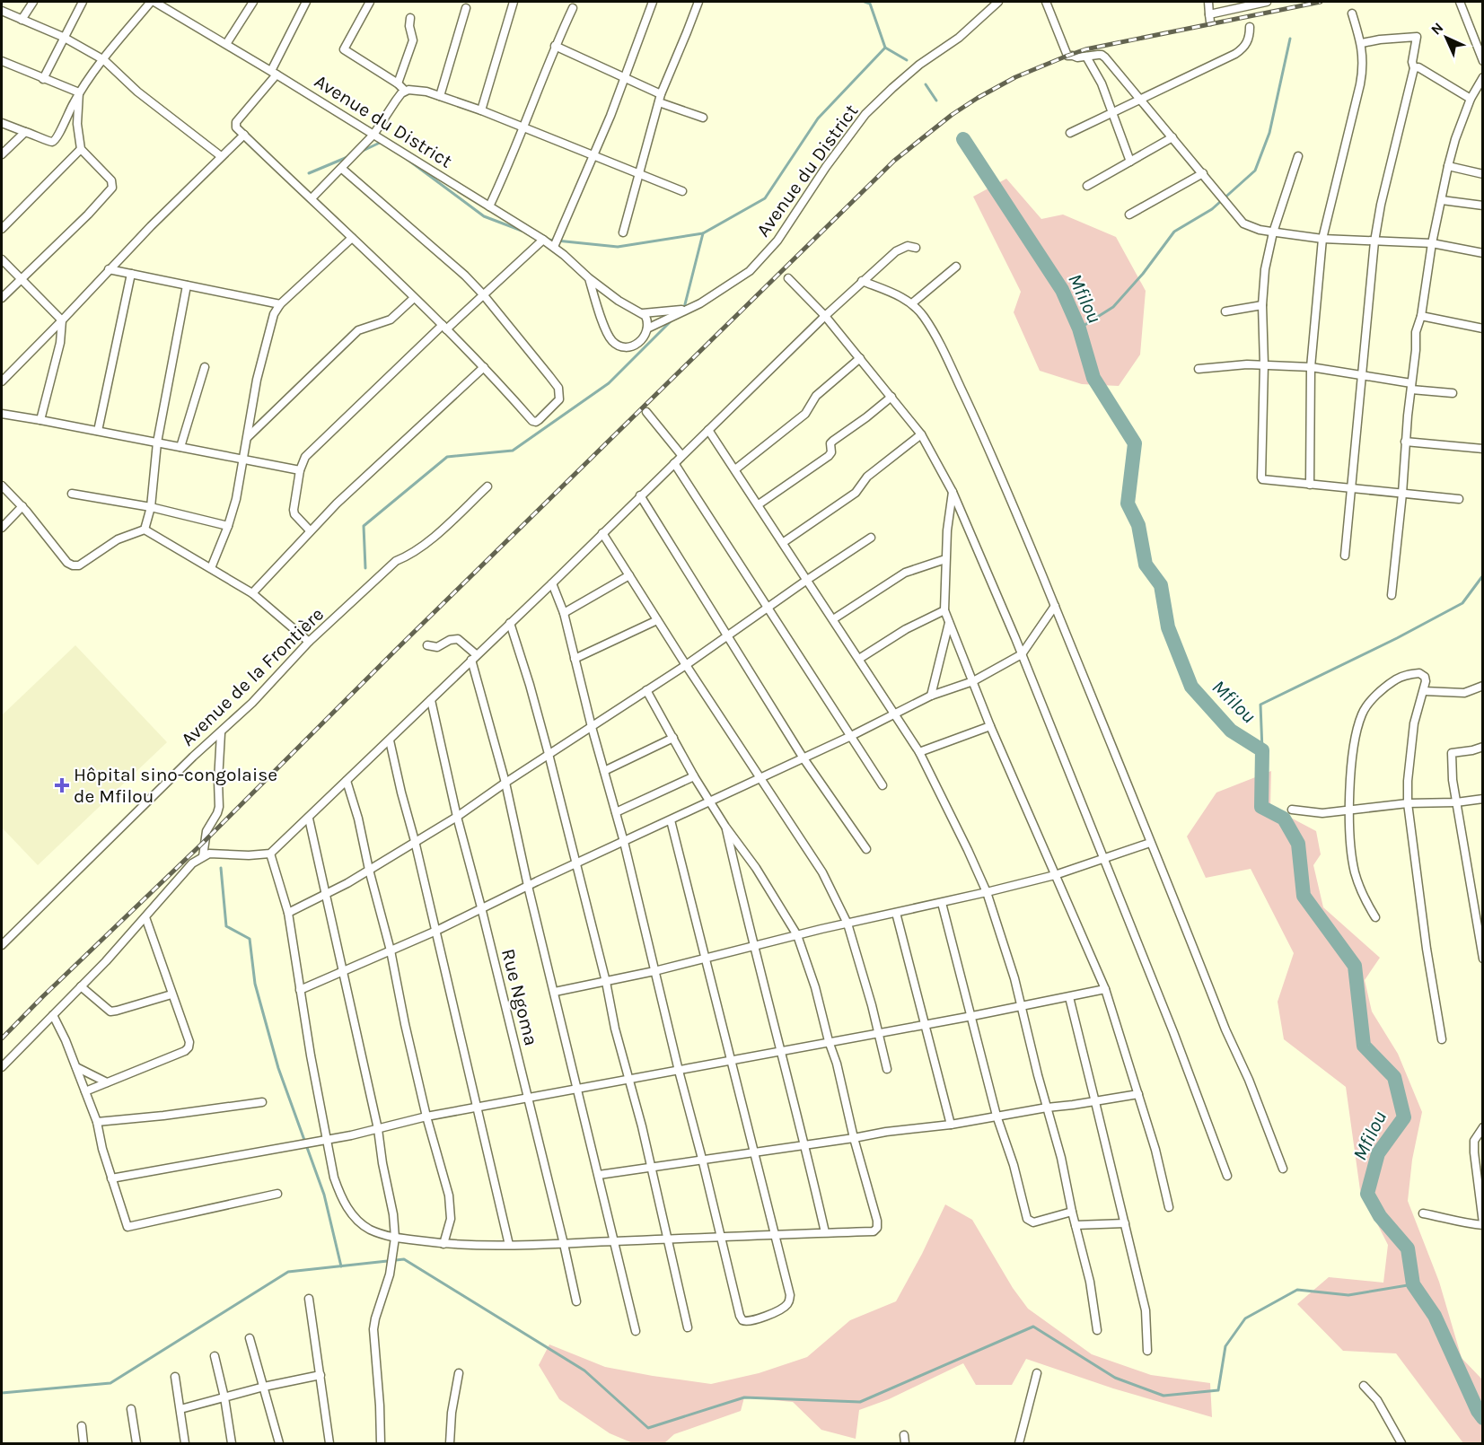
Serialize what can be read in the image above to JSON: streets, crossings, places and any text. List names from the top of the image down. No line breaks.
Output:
{"streets":{"street":["Avenue du District","Avenue de la Frontière","Rue Ngoma"]},"water":["Mfilou"],"places":{"health":["Hôpital sino-congolaise de Mfilou"]},"north":"top left"}
